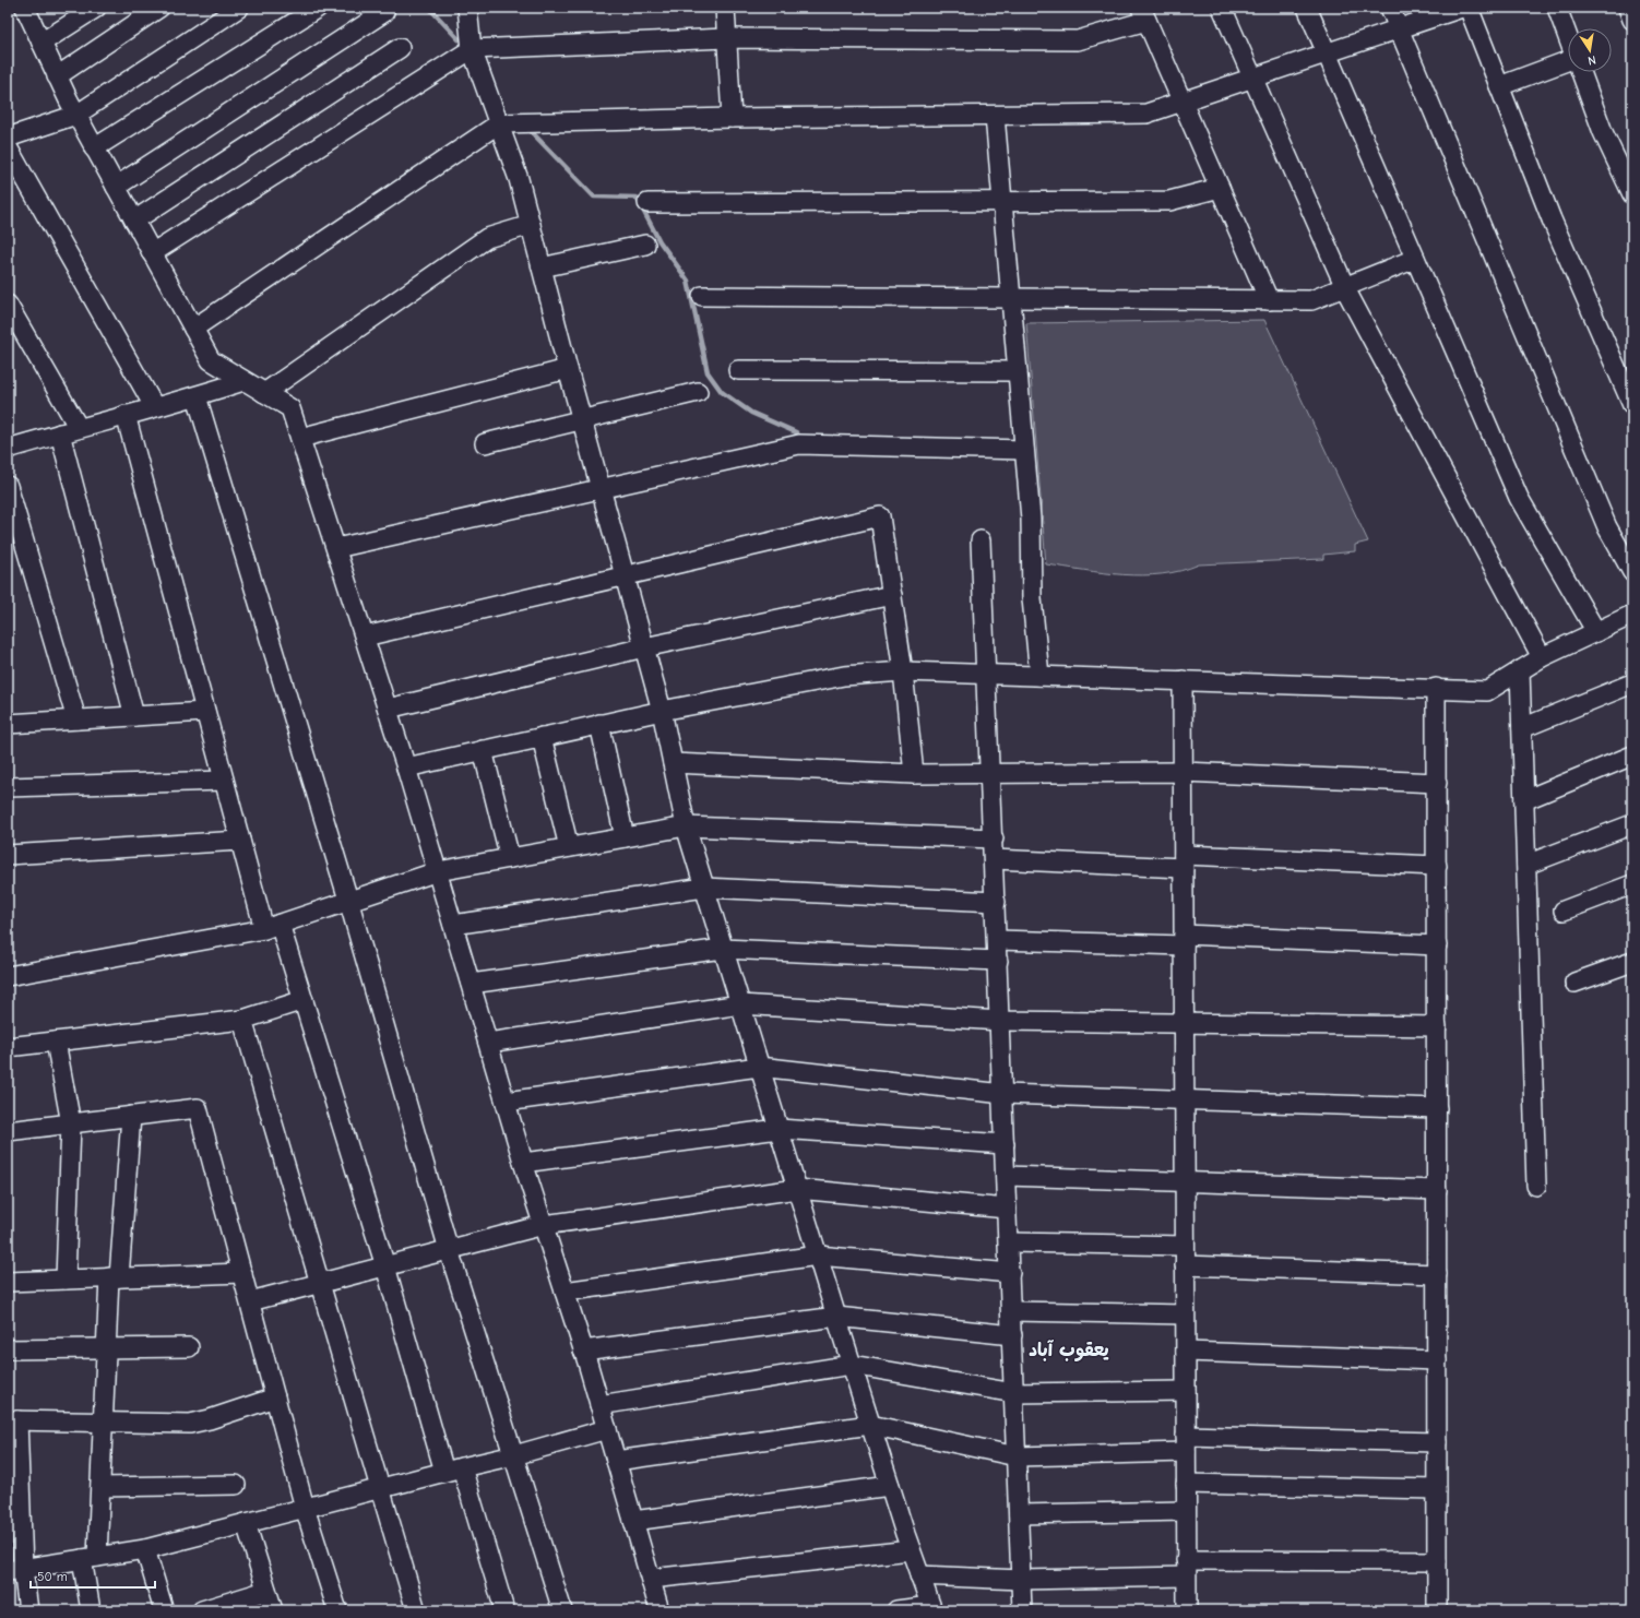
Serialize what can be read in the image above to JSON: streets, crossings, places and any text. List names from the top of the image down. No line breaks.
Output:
{"districts":["یعقوب آباد"],"scale_bar":"50 m","north":"bottom"}
